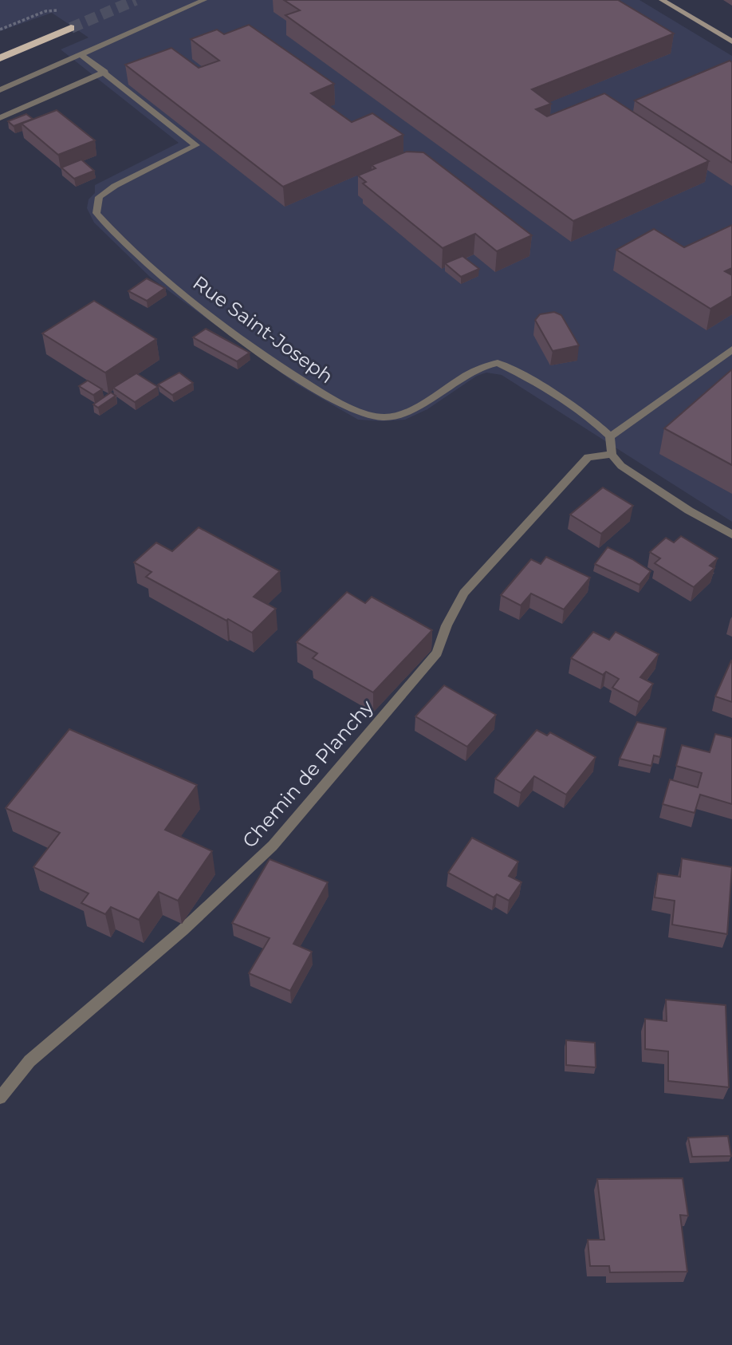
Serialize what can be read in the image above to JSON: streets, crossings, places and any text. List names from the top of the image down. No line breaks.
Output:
{"streets":{"street":["Rue Saint-Joseph","Chemin de Planchy"]}}
